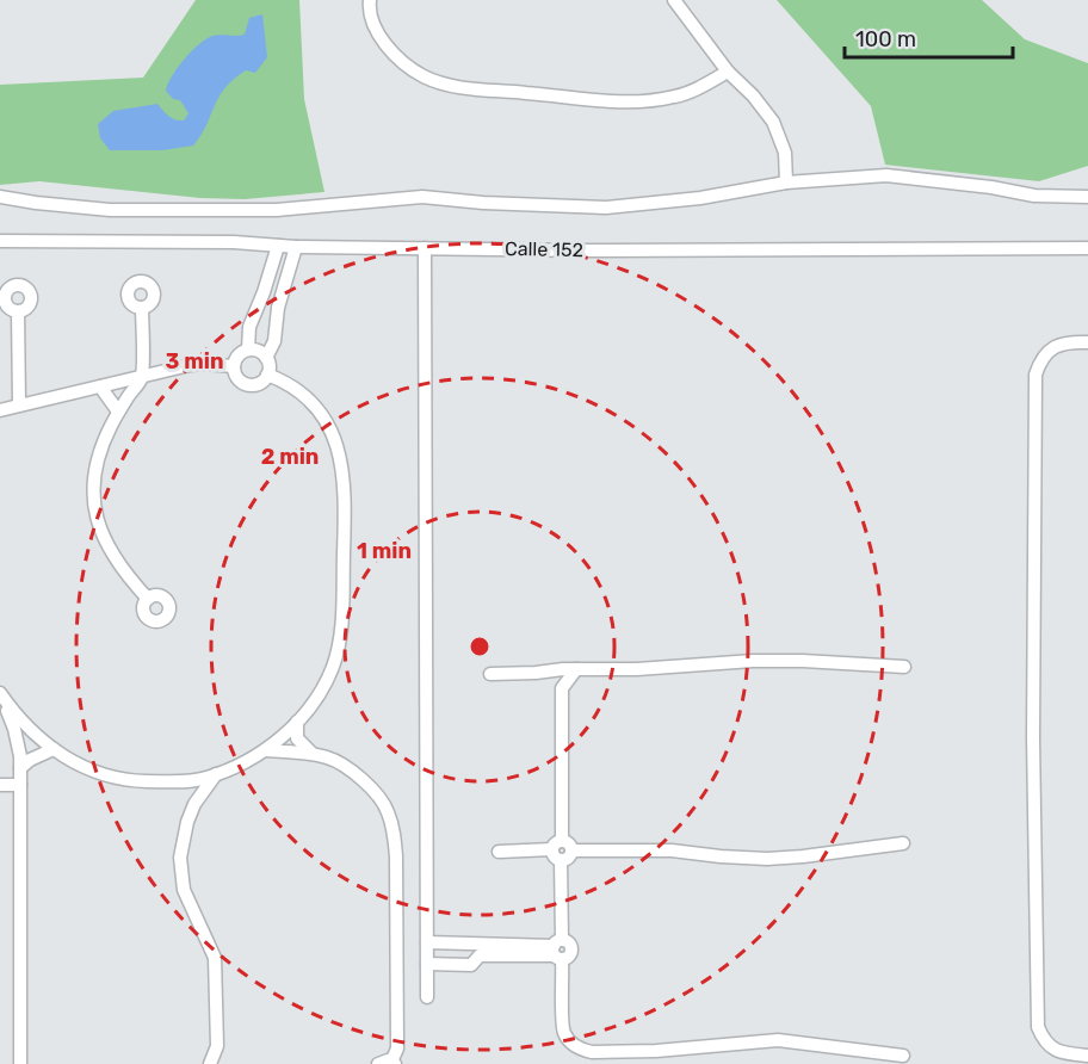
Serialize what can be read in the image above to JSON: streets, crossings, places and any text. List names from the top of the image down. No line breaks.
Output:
{"streets":{"street":["Calle 152"]},"scale_bar":"100 m","rings":["3 min","2 min","1 min"]}
